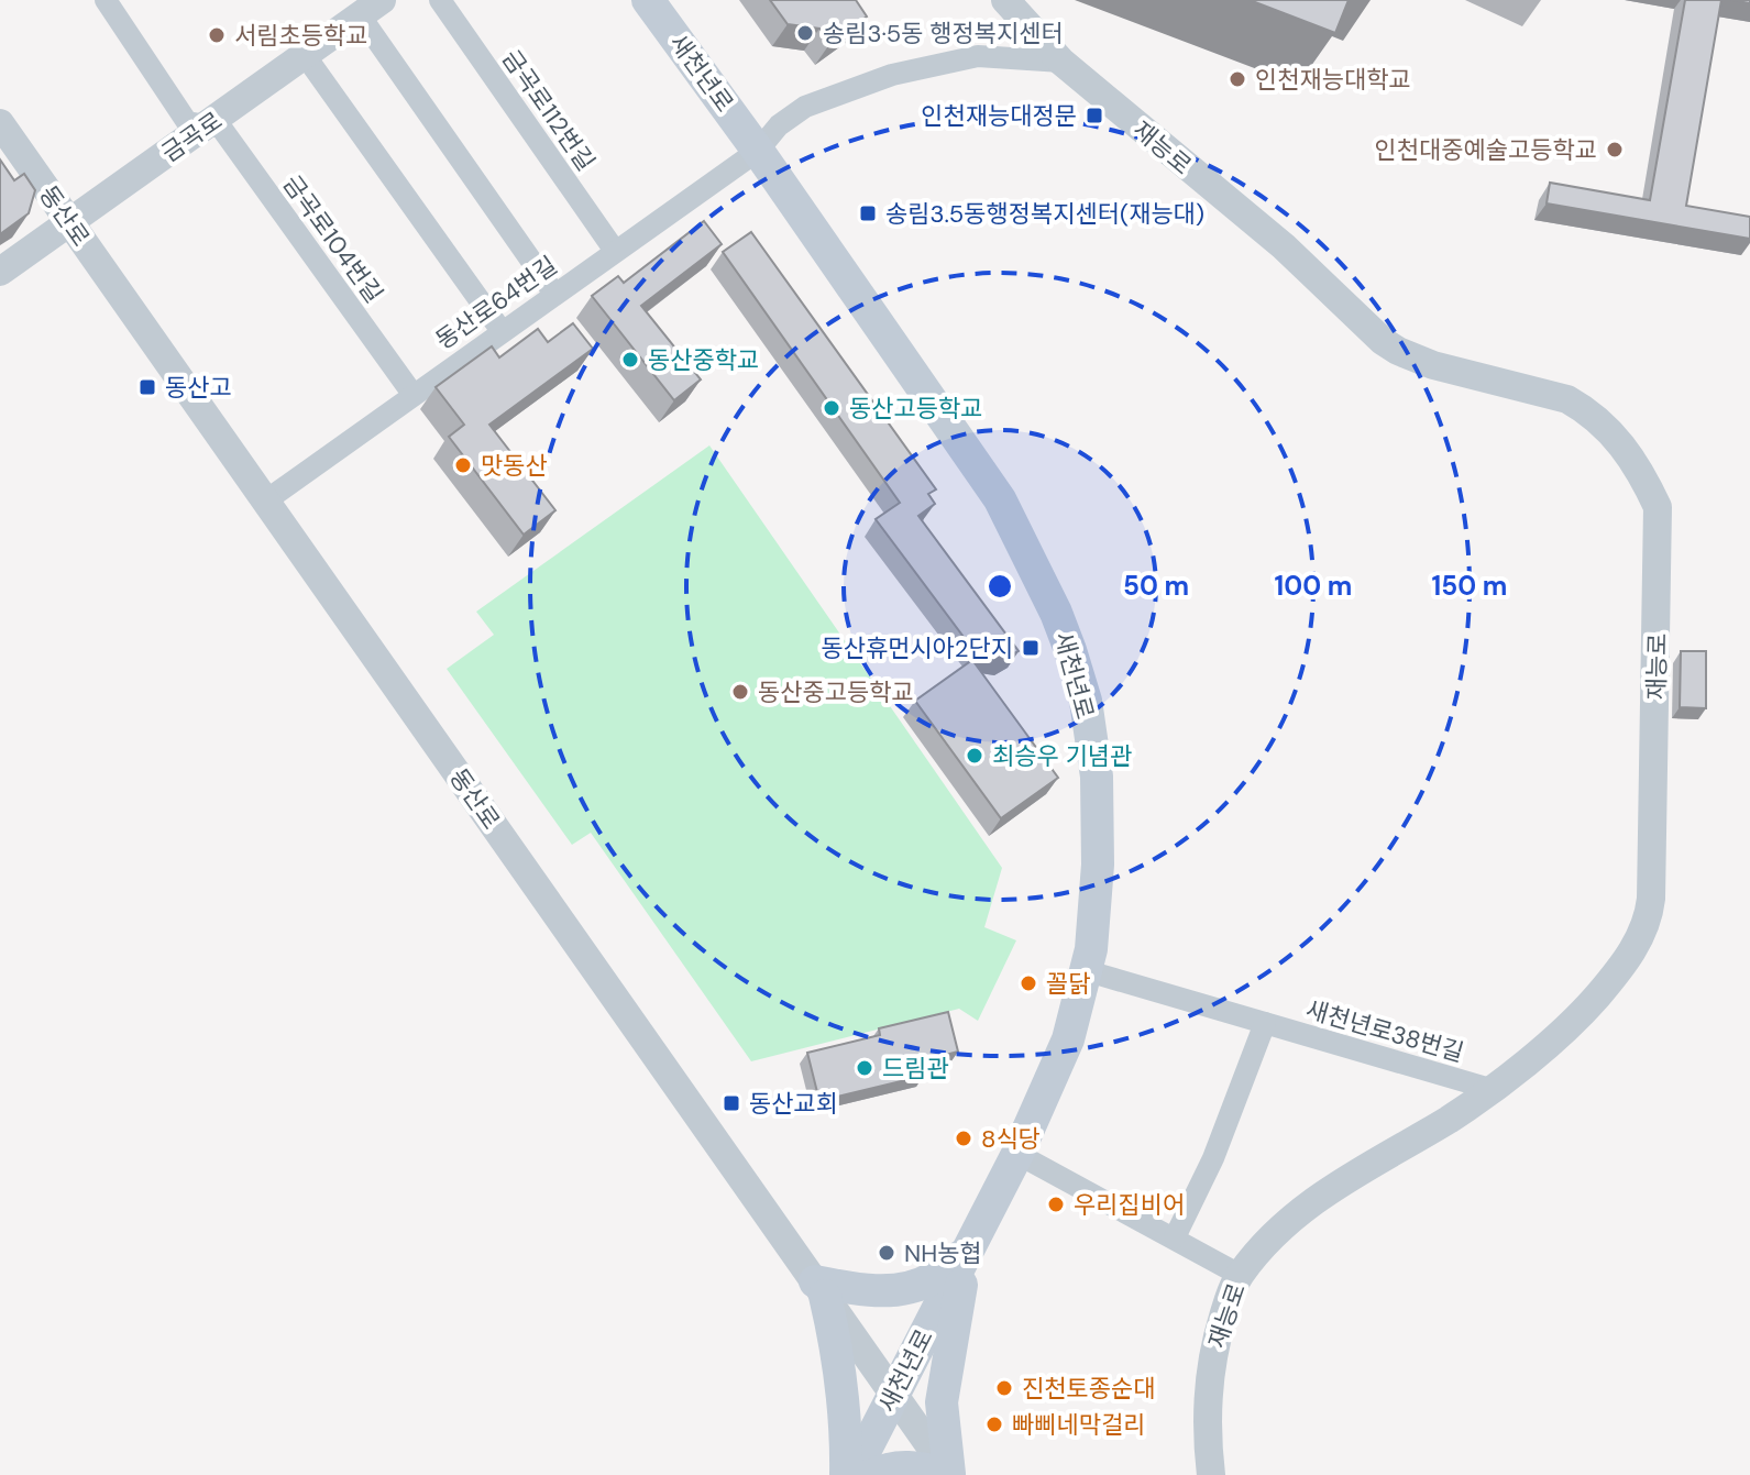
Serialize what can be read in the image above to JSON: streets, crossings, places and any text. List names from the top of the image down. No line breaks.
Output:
{"streets":{"main road":["새천년로"],"street":["금곡로112번길","금곡로","재능로","동산로","금곡로104번길","동산로64번길","새천년로38번길"]},"crossings":[["새천년로","동산로"],["새천년로","동산로64번길"],["새천년로","새천년로38번길"],["금곡로112번길","동산로64번길"],["금곡로","동산로"],["금곡로","금곡로104번길"],["재능로","동산로64번길"],["재능로","새천년로38번길"],["동산로","동산로64번길"],["금곡로104번길","동산로64번길"]],"places":{"other":["송림3·5동 행정복지센터","서림초등학교","인천재능대학교","인천대중예술고등학교","동산중학교","동산고등학교","맛동산","동산중고등학교","최승우 기념관","꼴닭","드림관","8식당","우리집비어","NH농협","진천토종순대","빠삐네막걸리"],"transit":["인천재능대정문","송림3.5동행정복지센터(재능대)","동산고","동산휴먼시아2단지","동산교회"]},"rings":["50 m","100 m","150 m"]}
